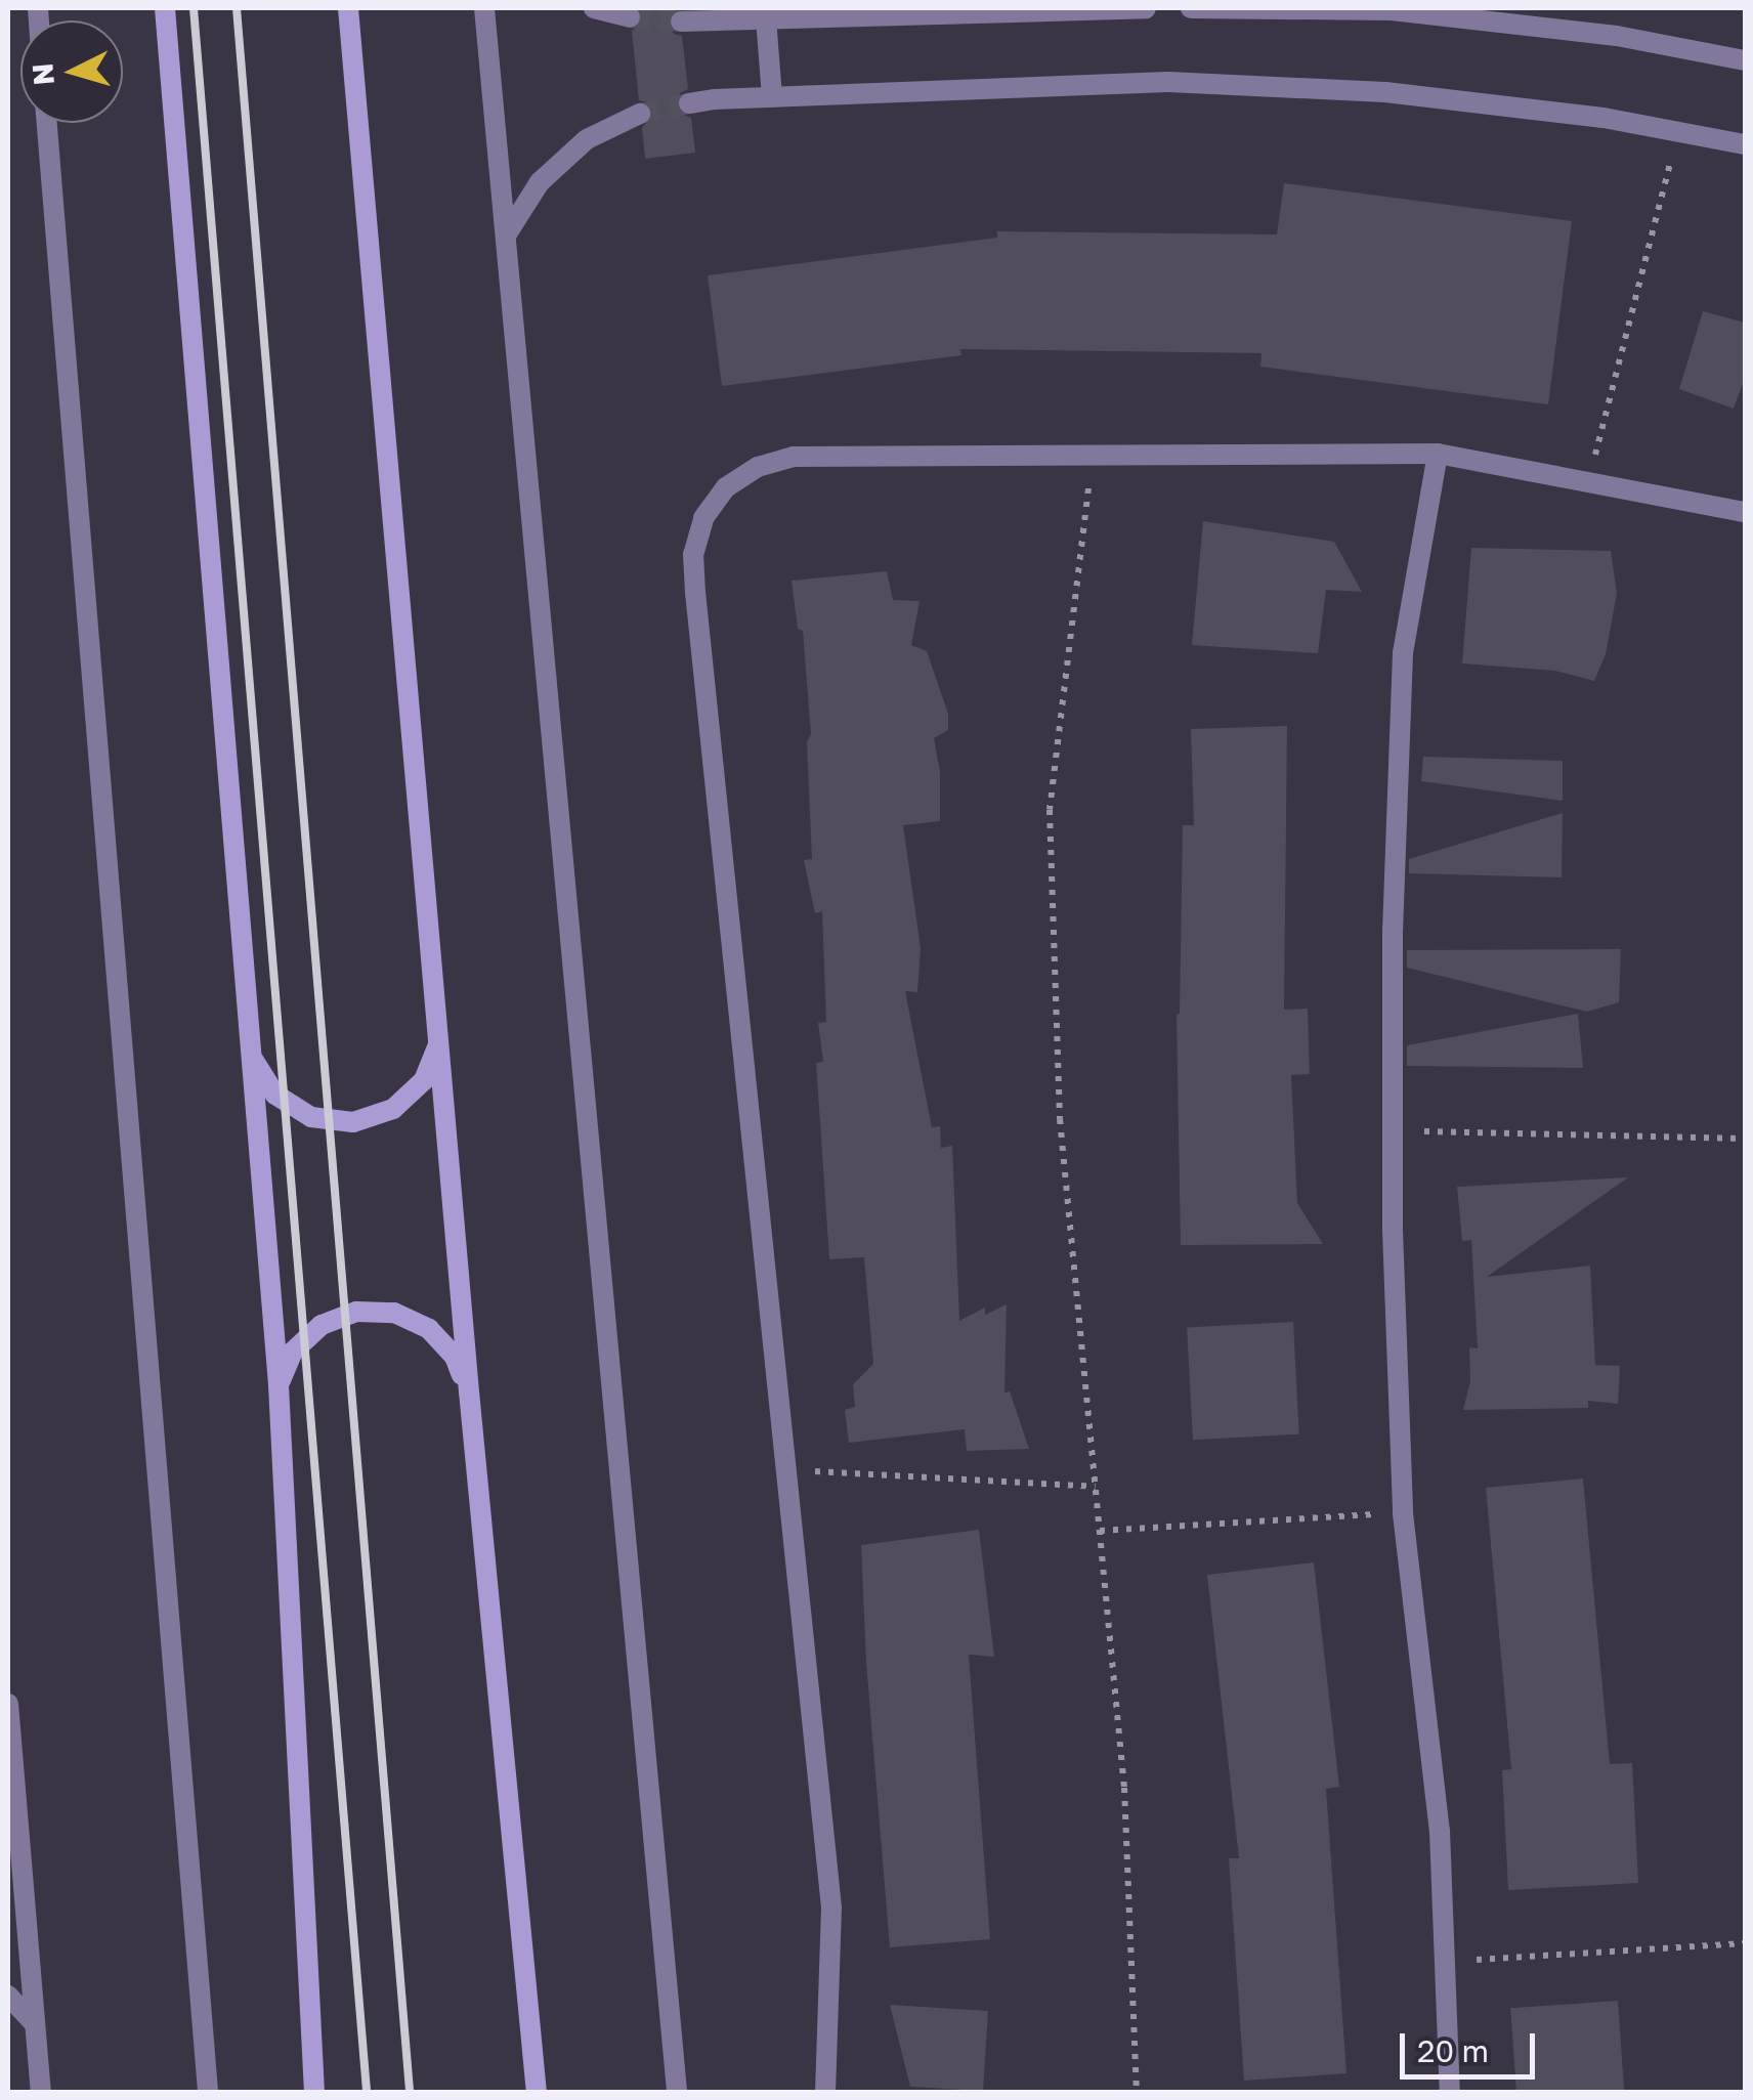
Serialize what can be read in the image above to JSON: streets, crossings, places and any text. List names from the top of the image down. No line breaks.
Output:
{"scale_bar":"20 m","north":"left"}
